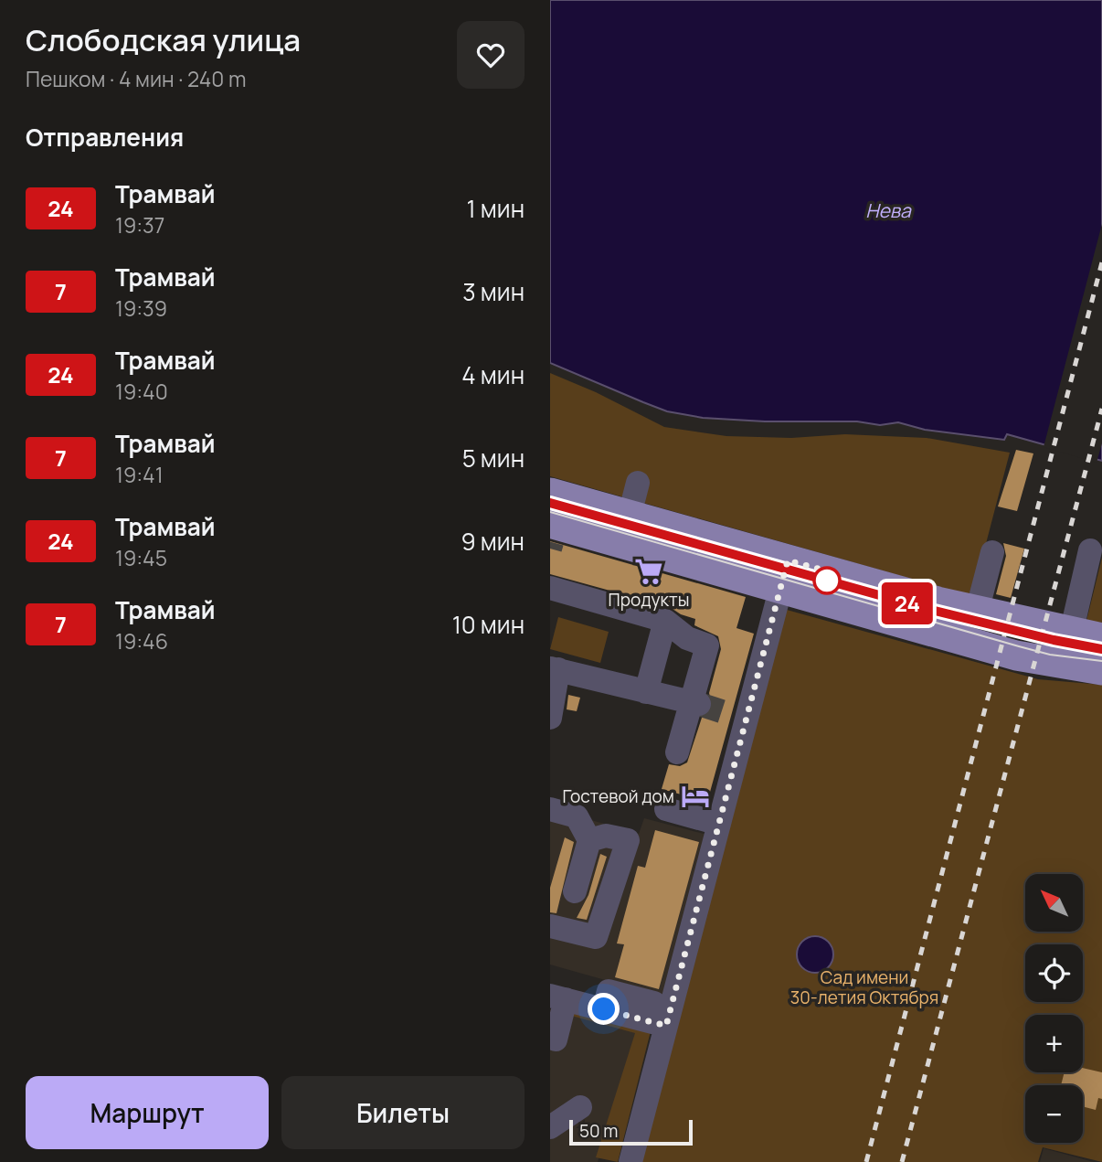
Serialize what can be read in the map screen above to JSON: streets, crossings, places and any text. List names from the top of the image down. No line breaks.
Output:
{"water":["Нева"],"parks":["Сад имени 30-летия Октября"],"places":{"supermarket":["Продукты"],"hotel":["Гостевой дом"]},"lines":["tram line 24"],"scale_bar":"50 m","north":"top left","page":{"heading":[["Слободская улица","Пешком · 4 мин · 240 m"],"Отправления"],"on_map":"24","list":[{"mark":"24","name":"Трамвай","note":"19:37","value":"1 мин"},{"mark":"7","name":"Трамвай","note":"19:39","value":"3 мин"},{"mark":"24","name":"Трамвай","note":"19:40","value":"4 мин"},{"mark":"7","name":"Трамвай","note":"19:41","value":"5 мин"},{"mark":"24","name":"Трамвай","note":"19:45","value":"9 мин"},{"mark":"7","name":"Трамвай","note":"19:46","value":"10 мин"}],"map_buttons":["+","−"],"buttons":["Маршрут","Билеты"],"scale":"50 m"}}
